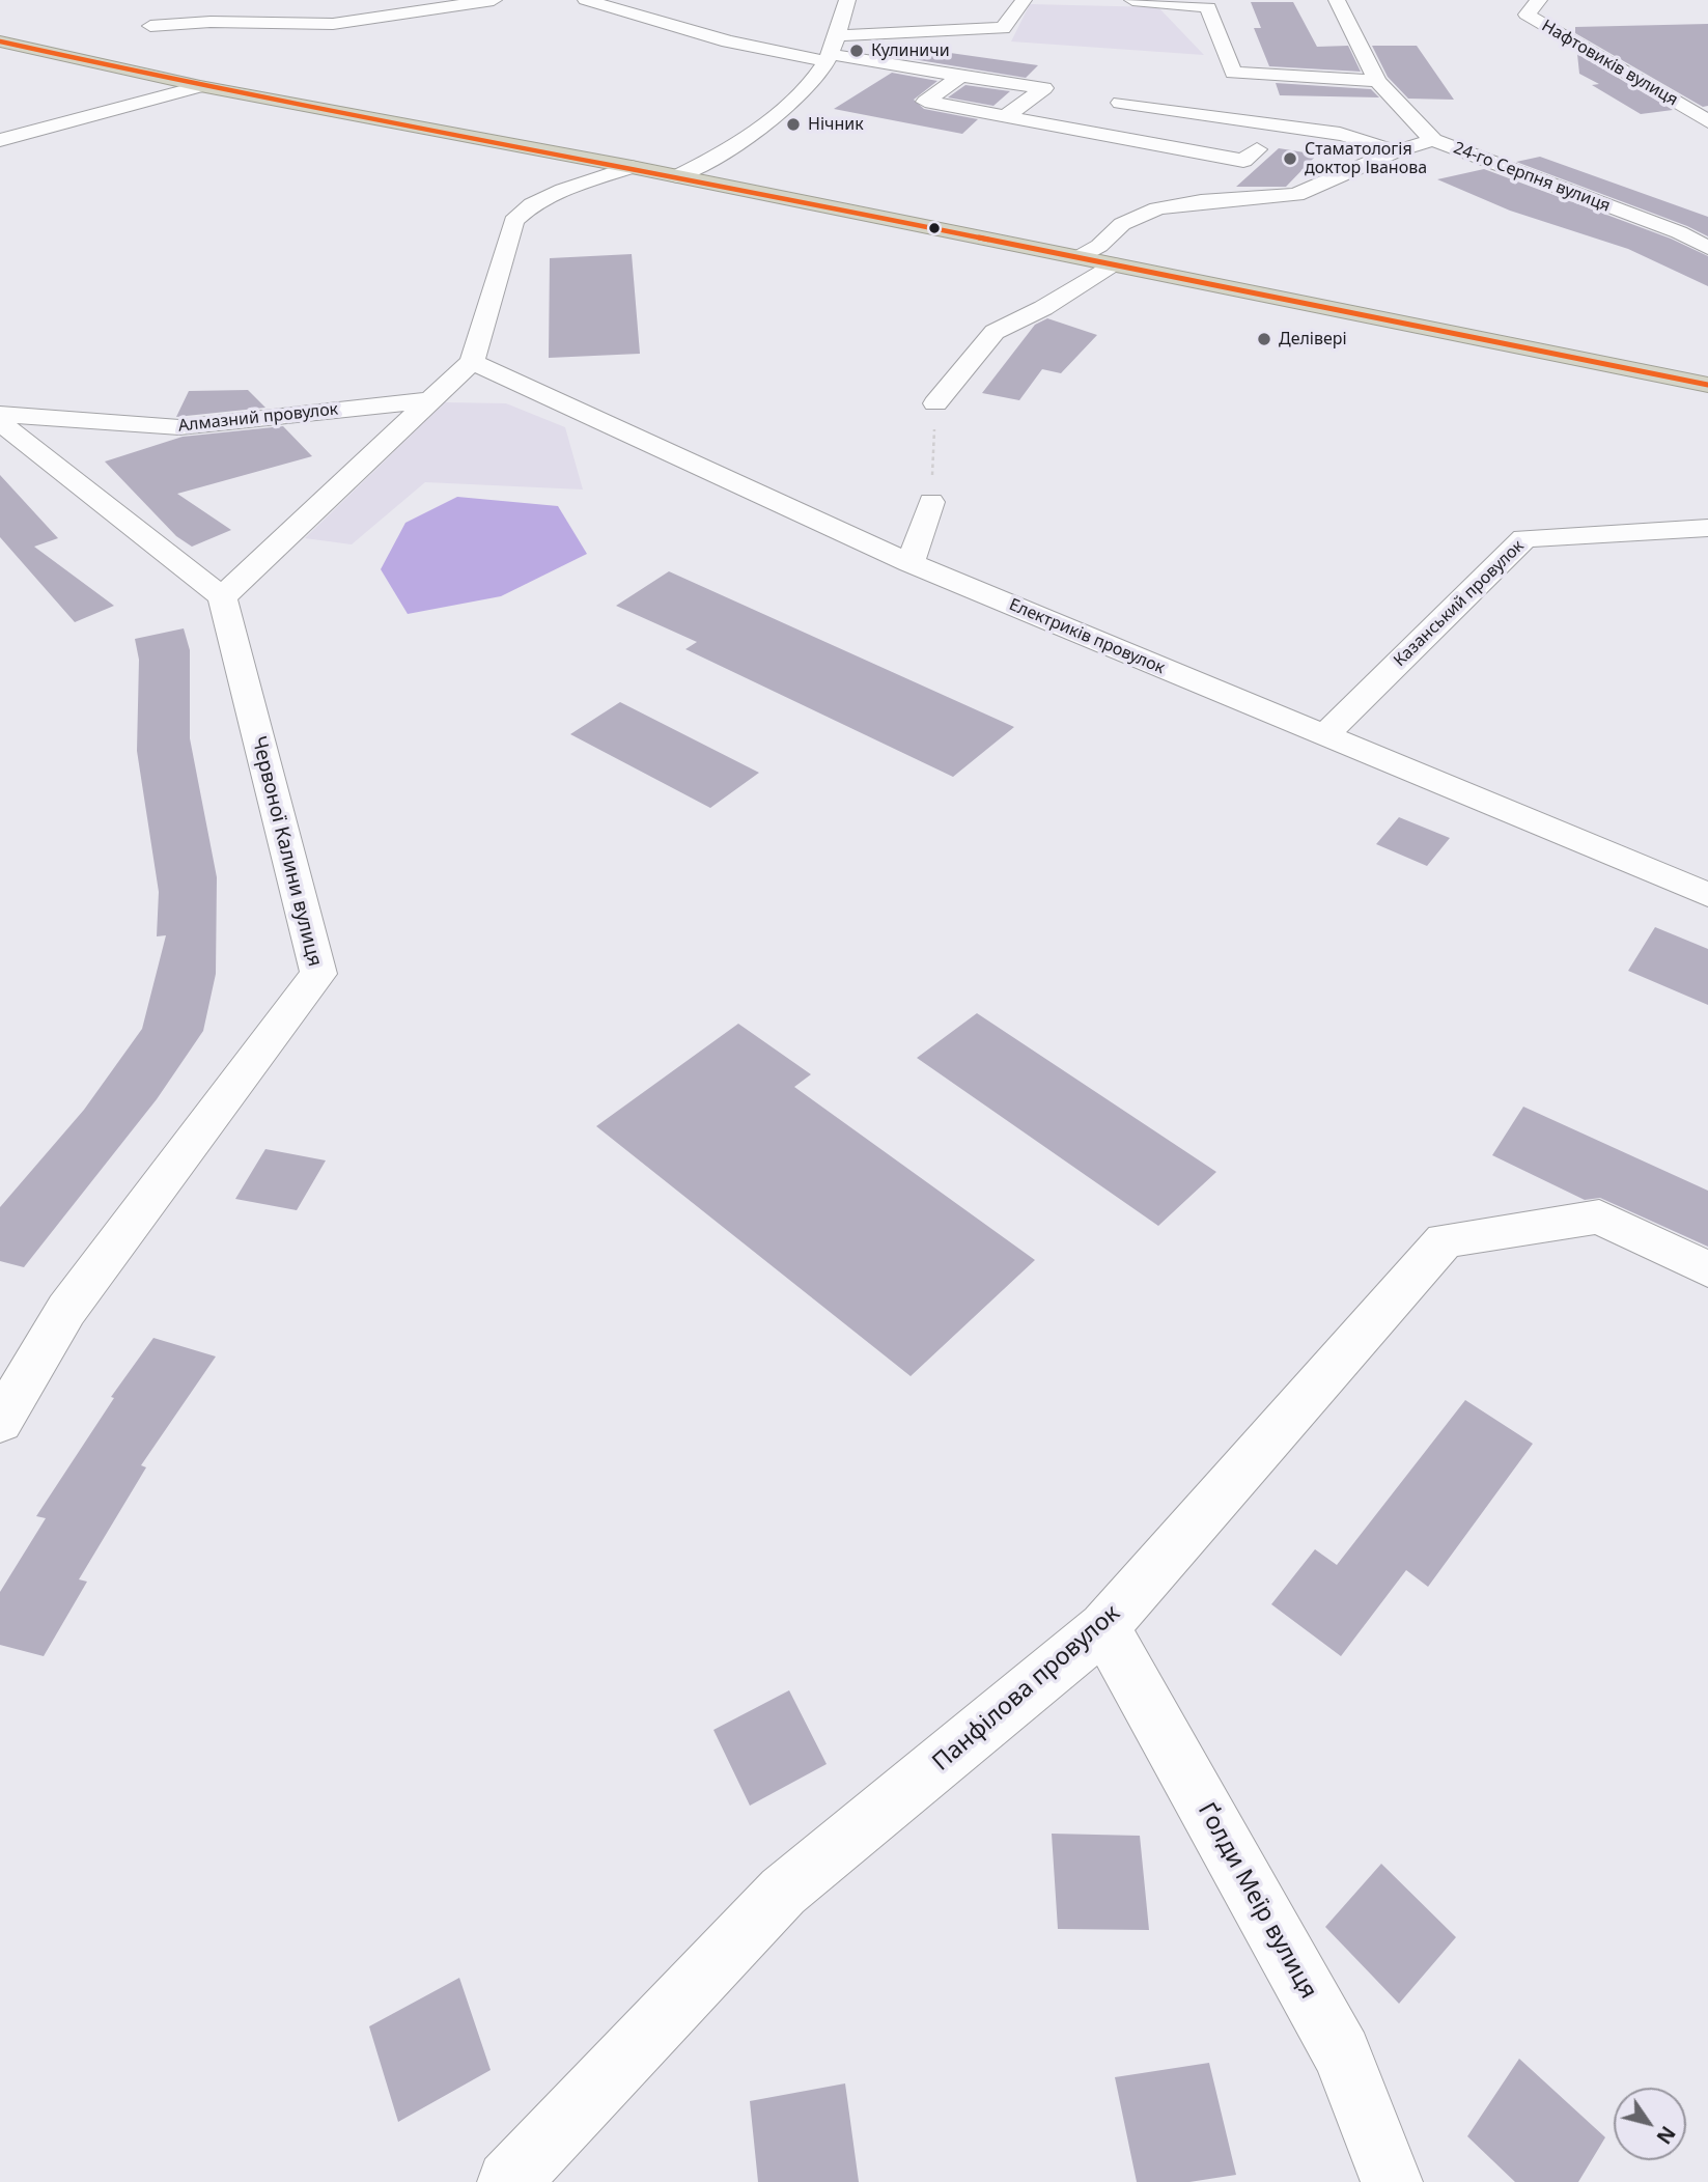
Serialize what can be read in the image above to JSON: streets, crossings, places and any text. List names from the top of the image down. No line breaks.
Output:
{"streets":{"street":["Нафтовиків вулиця","24-го Серпня вулиця","Алмазний провулок","Казанський провулок","Електриків провулок","Червоної Калини вулиця","Панфілова провулок","Ґолди Меїр вулиця"]},"crossings":[["Казанський провулок","Електриків провулок"],["Панфілова провулок","Ґолди Меїр вулиця"]],"places":["Кулиничи","Нічник","Стаматологія доктор Іванова","Делівері"],"north":"bottom right"}
